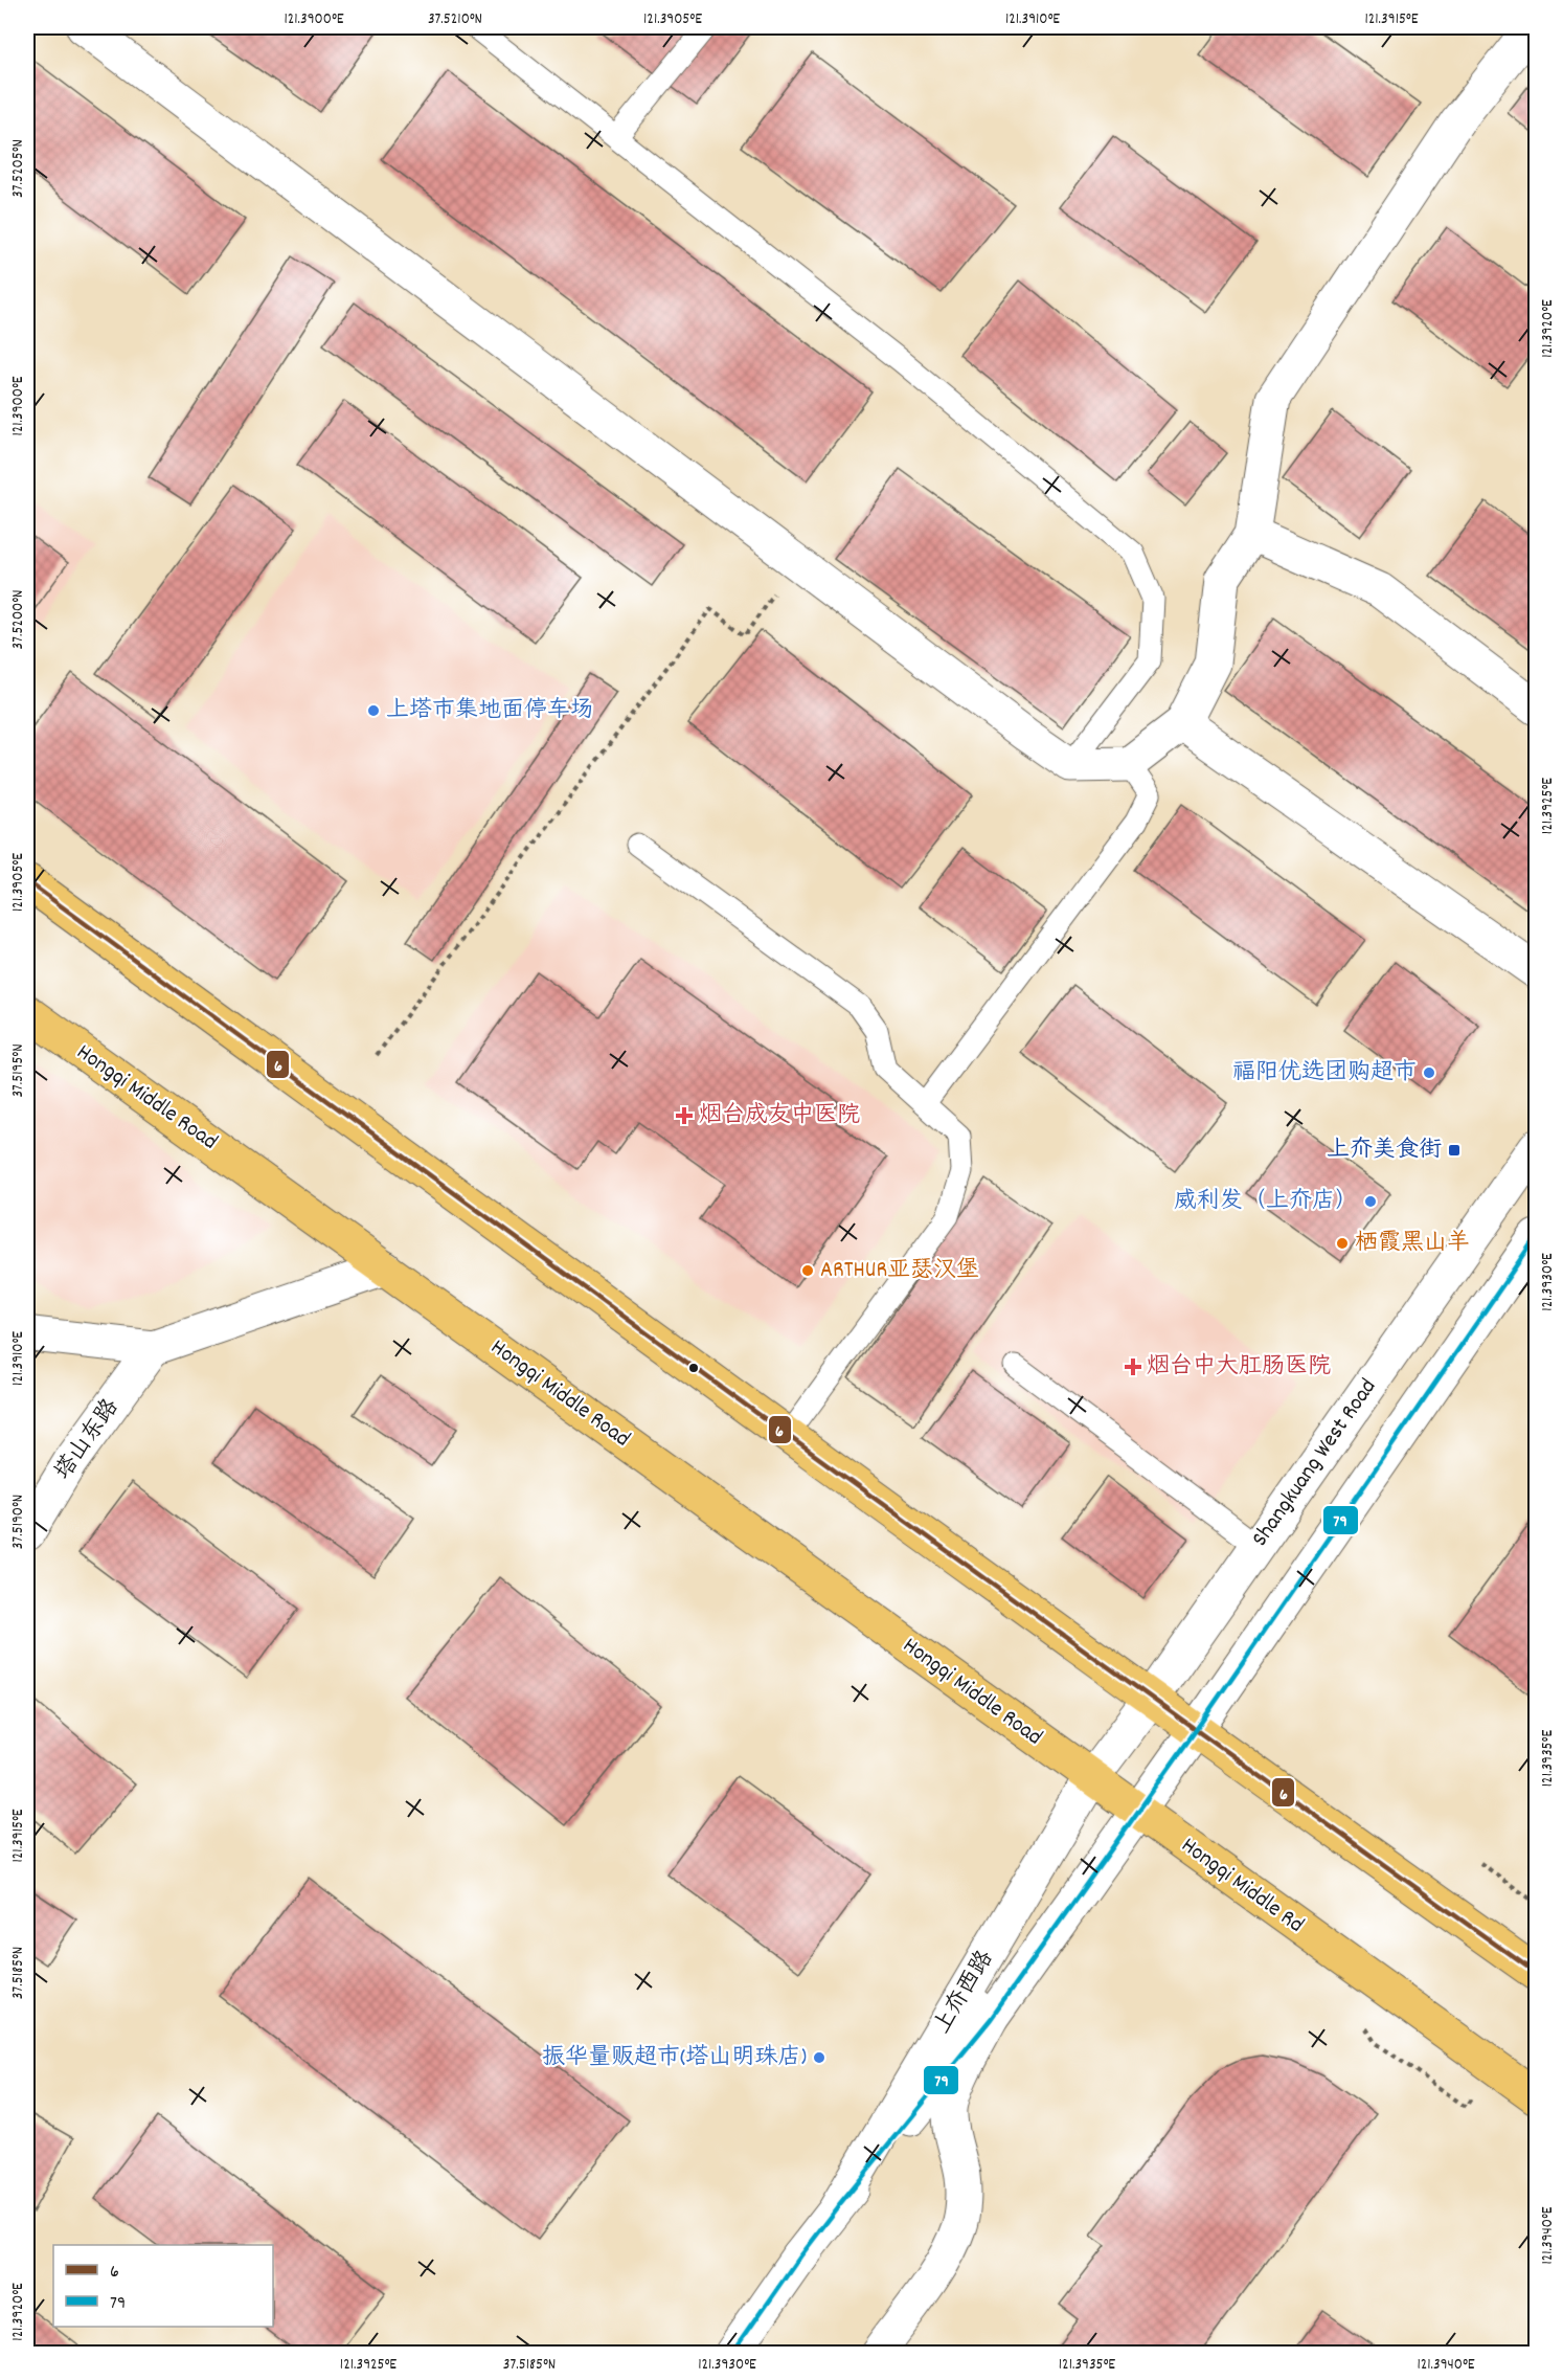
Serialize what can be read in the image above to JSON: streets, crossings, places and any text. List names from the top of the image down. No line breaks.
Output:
{"streets":{"main road":["Hongqi Middle Road","Hongqi Middle Rd"],"street":["塔山东路","Shangkuang West Road","上夼西路"]},"crossings":[["Hongqi Middle Road","Shangkuang West Road"],["Hongqi Middle Road","Hongqi Middle Rd"],["Hongqi Middle Road","上夼西路"],["Shangkuang West Road","Hongqi Middle Rd"],["Shangkuang West Road","上夼西路"],["Hongqi Middle Rd","上夼西路"]],"places":{"other":["上塔市集地面停车场","福阳优选团购超市","威利发（上夼店）","栖霞黑山羊","ARTHUR亚瑟汉堡","振华量贩超市(塔山明珠店)"],"health":["烟台成友中医院","烟台中大肛肠医院"],"transit":["上夼美食街"]},"lines":["transit line 6","transit line 79"],"legend":["6","79"],"coordinates":["121.3900°E","37.5210°N","121.3905°E","121.3910°E","121.3915°E","37.5205°N","121.3920°E","37.5200°N","121.3925°E","37.5195°N","121.3930°E","37.5190°N","121.3935°E","37.5185°N","121.3940°E"]}
